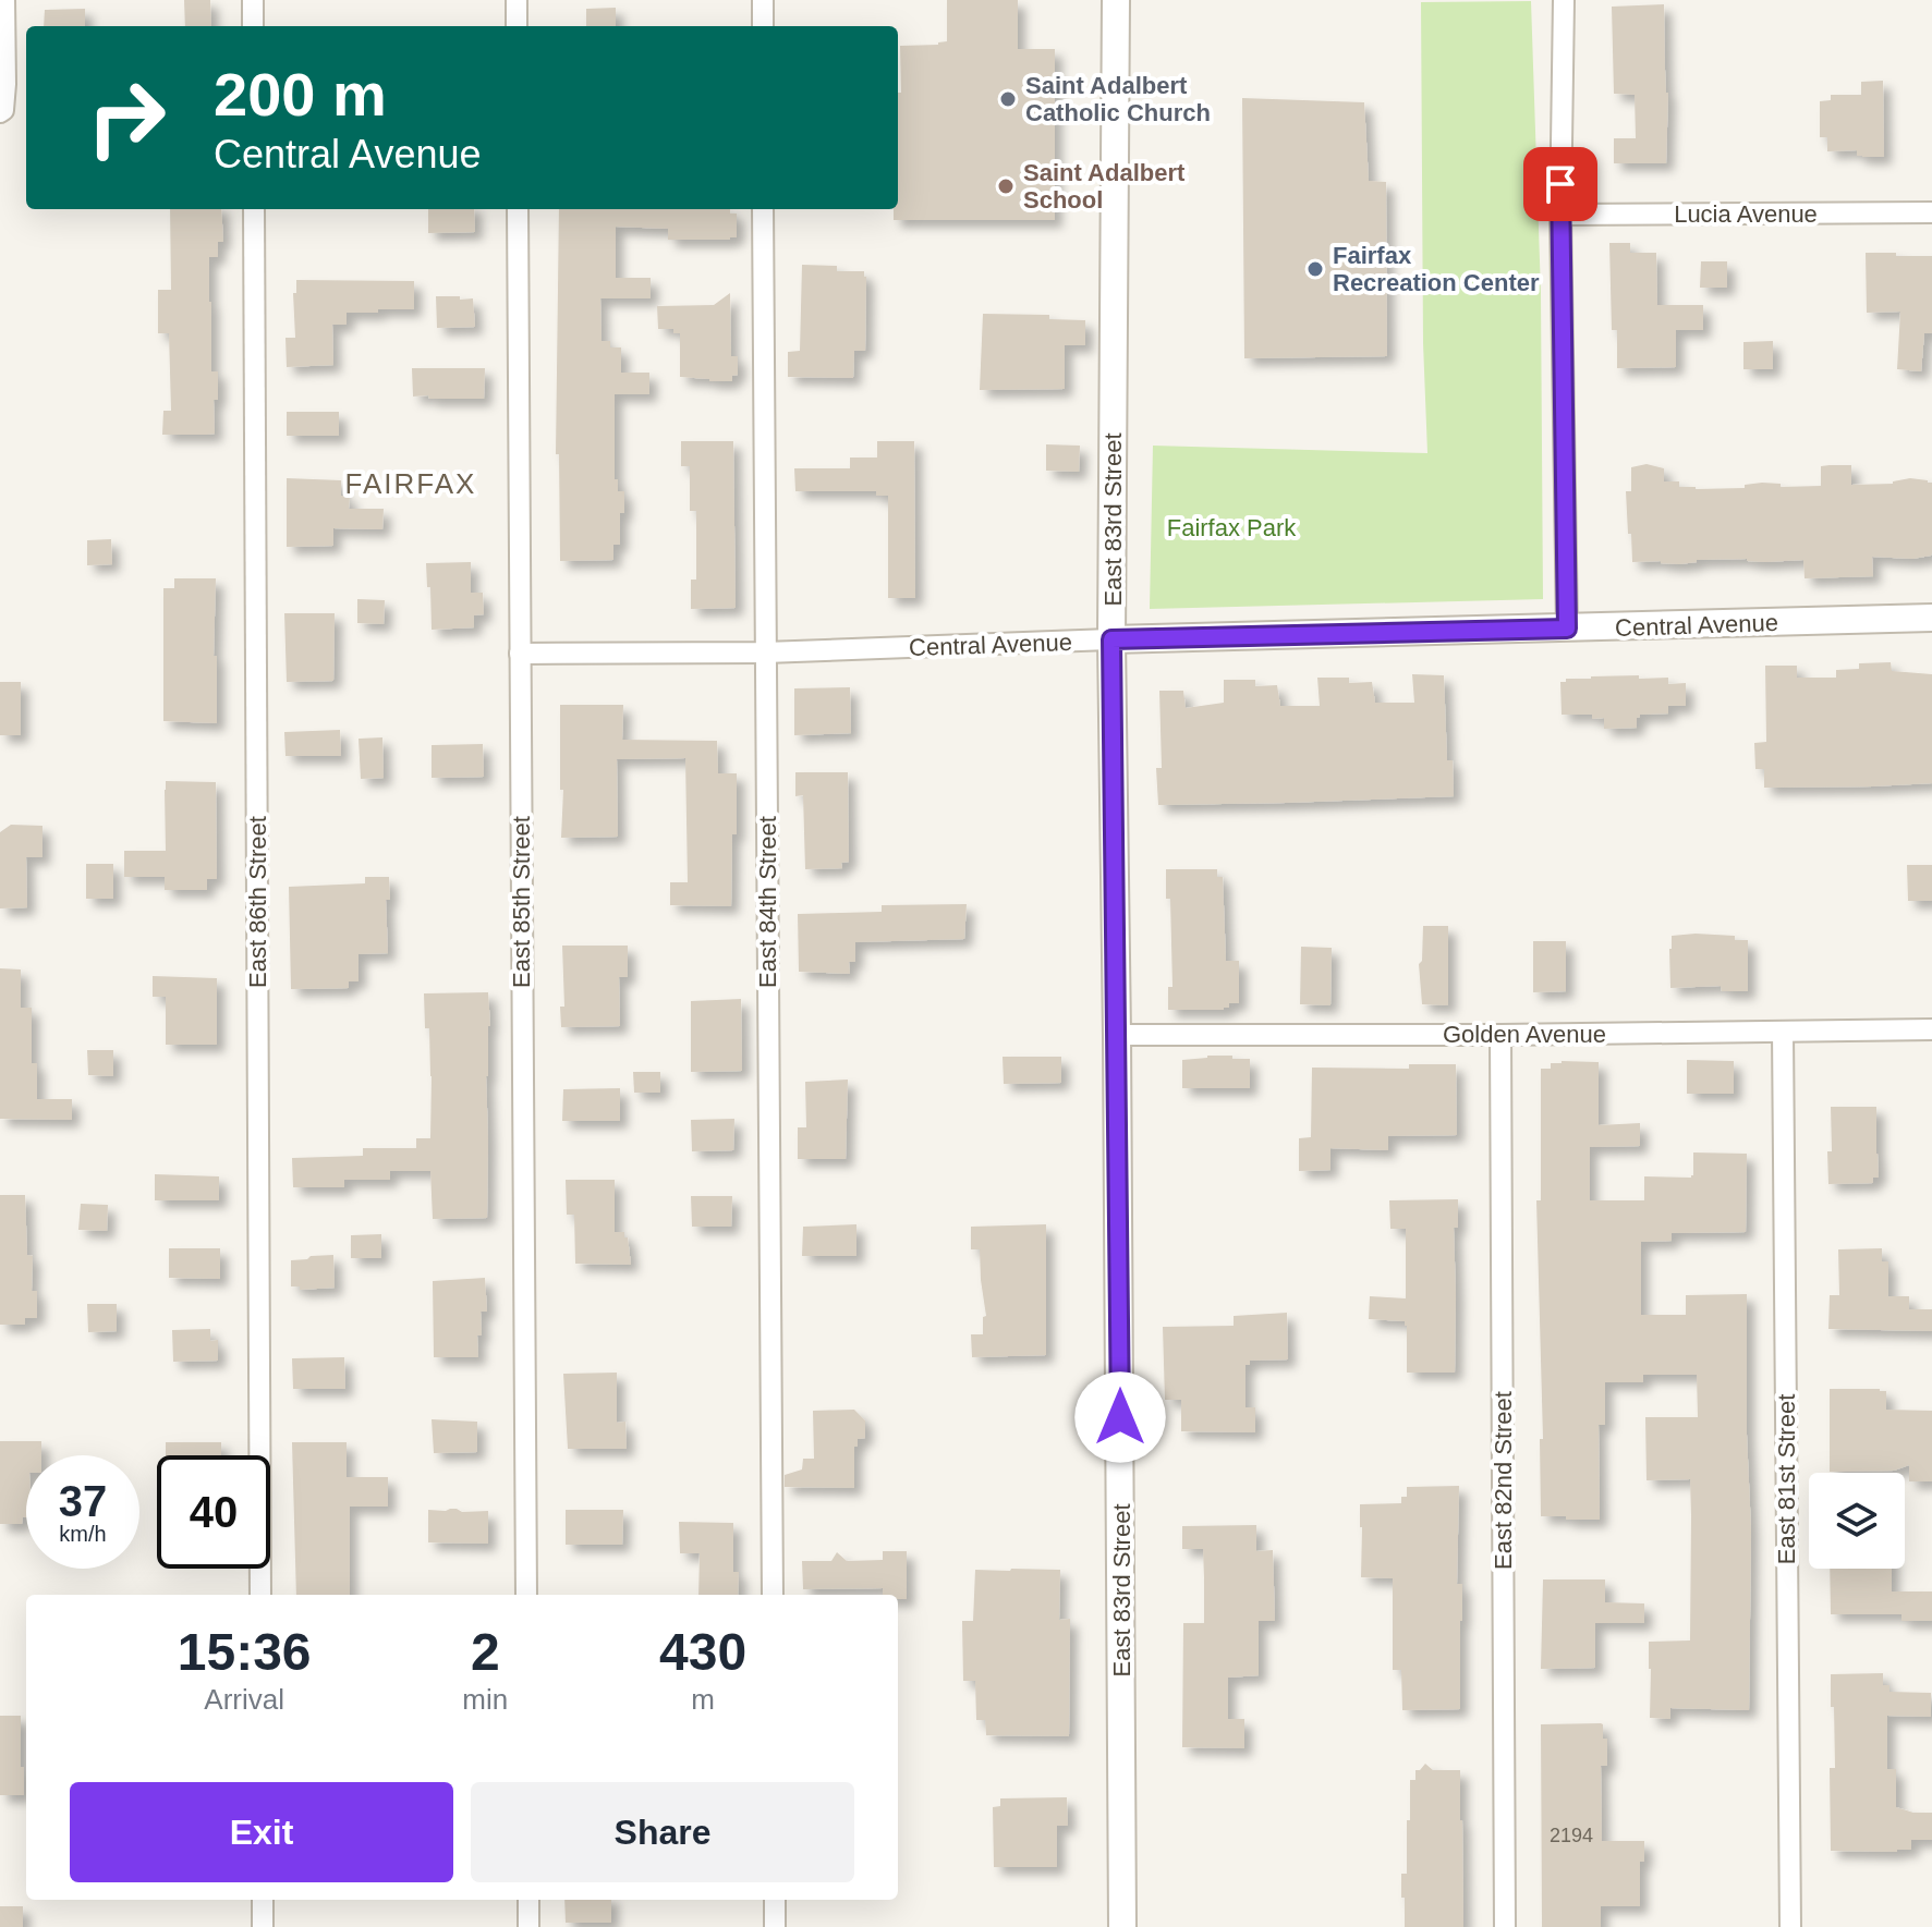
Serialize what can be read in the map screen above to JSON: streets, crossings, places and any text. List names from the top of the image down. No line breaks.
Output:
{"streets":{"street":["Lucia Avenue","East 83rd Street","Central Avenue","East 86th Street","East 85th Street","East 84th Street","Golden Avenue","East 81st Street","East 82nd Street"]},"crossings":[["East 83rd Street","Central Avenue"],["East 83rd Street","Golden Avenue"],["Central Avenue","East 85th Street"],["Central Avenue","East 84th Street"],["Golden Avenue","East 81st Street"],["Golden Avenue","East 82nd Street"]],"districts":["FAIRFAX"],"parks":["Fairfax Park"],"places":["Saint Adalbert Catholic Church","Saint Adalbert School","Fairfax Recreation Center"],"house_numbers":["2194"],"page":{"turn":["200 m","Central Avenue"],"speed":"37 km/h","limit":"40","eta":["15:36","Arrival","2","min","430","m"],"buttons":["Exit","Share"]}}
